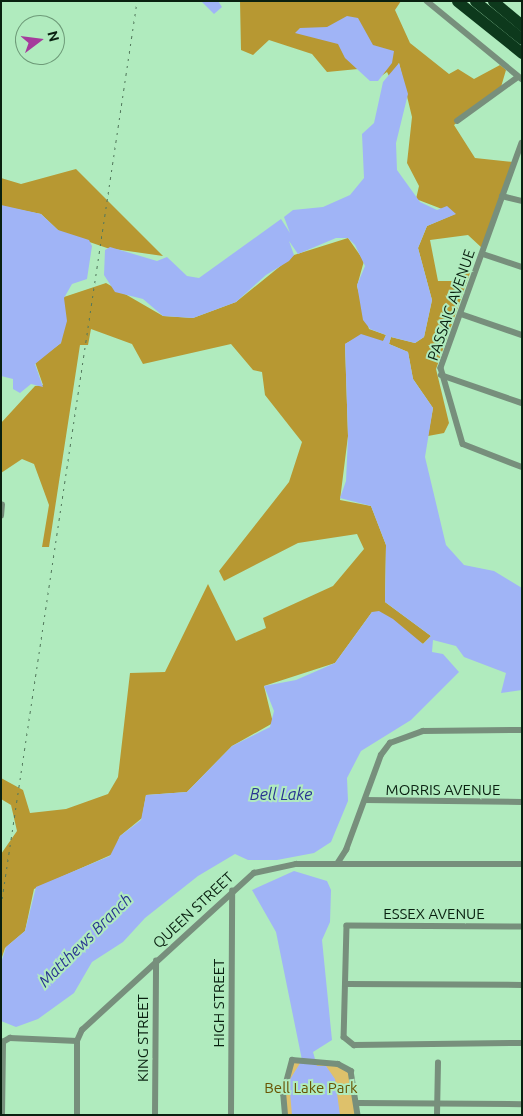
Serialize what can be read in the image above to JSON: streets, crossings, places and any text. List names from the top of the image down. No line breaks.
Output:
{"streets":{"street":["PASSAIC AVENUE","MORRIS AVENUE","QUEEN STREET","ESSEX AVENUE","HIGH STREET","KING STREET"]},"crossings":[["QUEEN STREET","HIGH STREET"],["QUEEN STREET","KING STREET"]],"water":["Bell Lake","Matthews Branch"],"parks":["Bell Lake Park"],"north":"right"}
